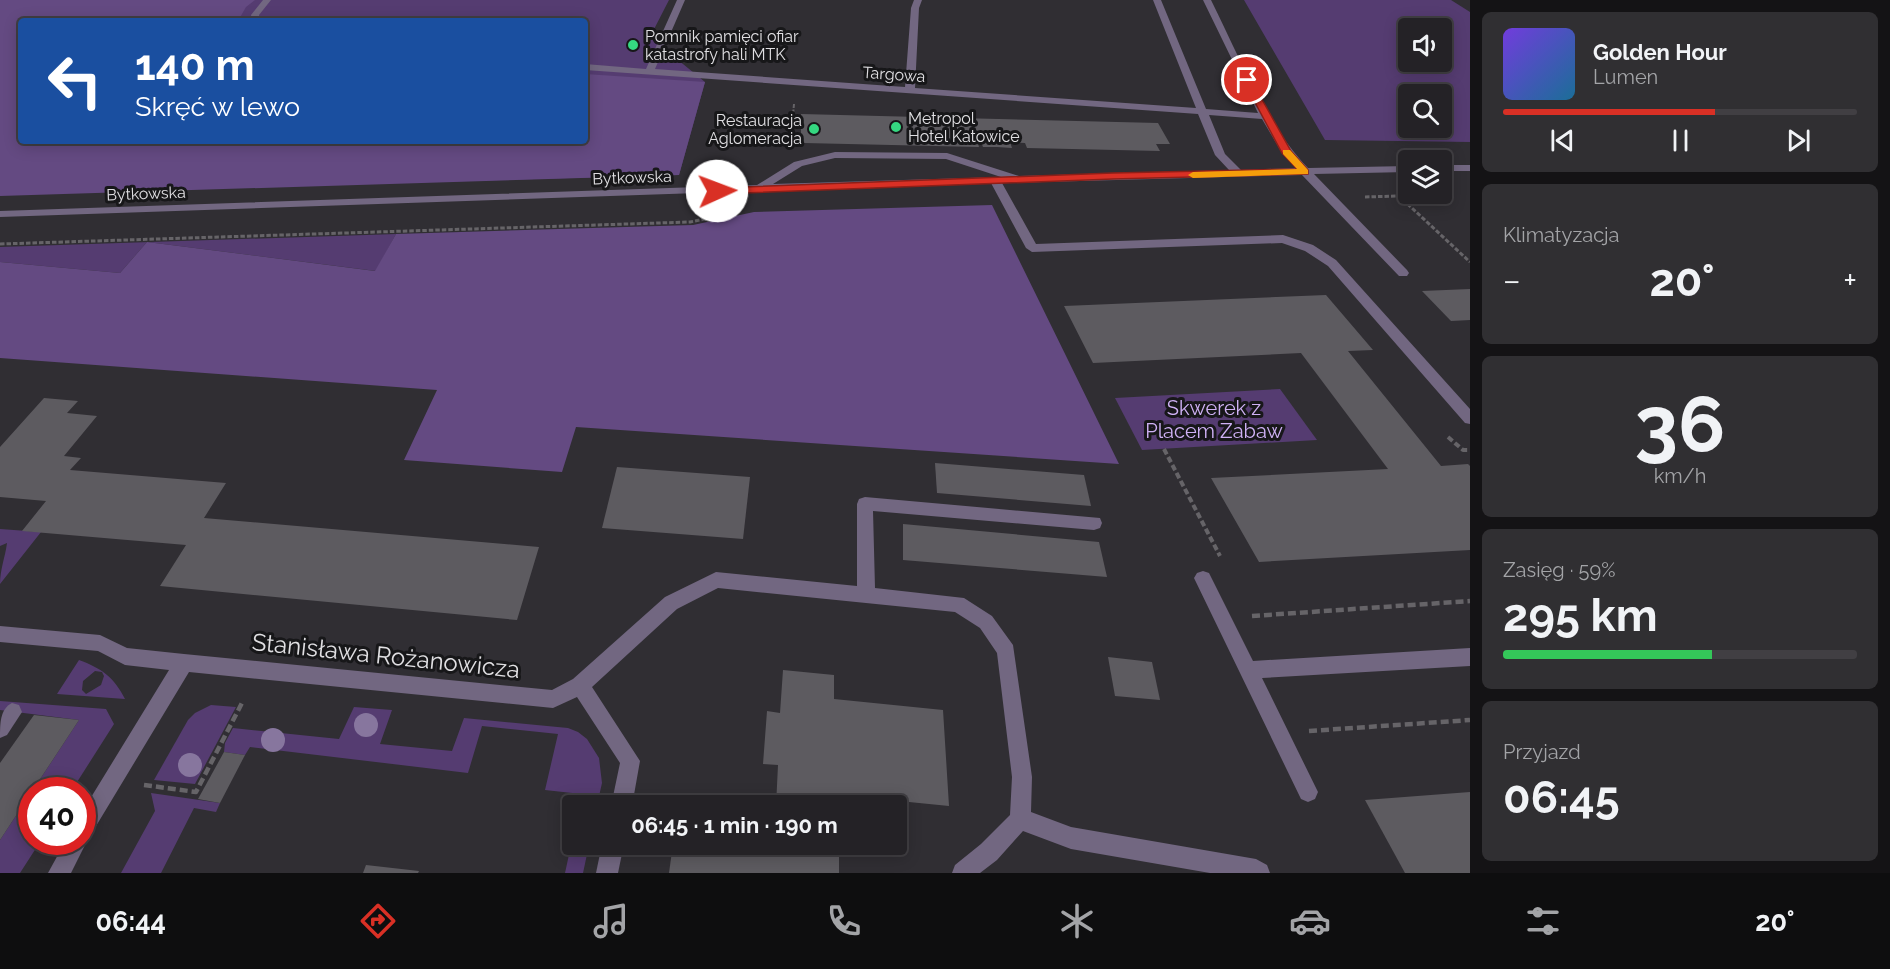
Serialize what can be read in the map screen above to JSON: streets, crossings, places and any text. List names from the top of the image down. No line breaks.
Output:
{"streets":{"street":["Targowa","Bytkowska","Stanisława Rożanowicza"]},"parks":["Skwerek z Placem Zabaw"],"places":["Pomnik pamięci ofiar katastrofy hali MTK","Metropol Hotel Katowice","Restauracja Aglomeracja"],"page":{"turn":["140 m","Skręć w lewo"],"song":["Golden Hour","Lumen"],"tile":["Klimatyzacja",["36","km/h"],["Zasięg · 59%","295 km"],["Przyjazd","06:45"]],"heat":["−","20°","+"],"limit":"40","trip":"06:45 · 1 min · 190 m","tabs":["06:44","20°"]}}
